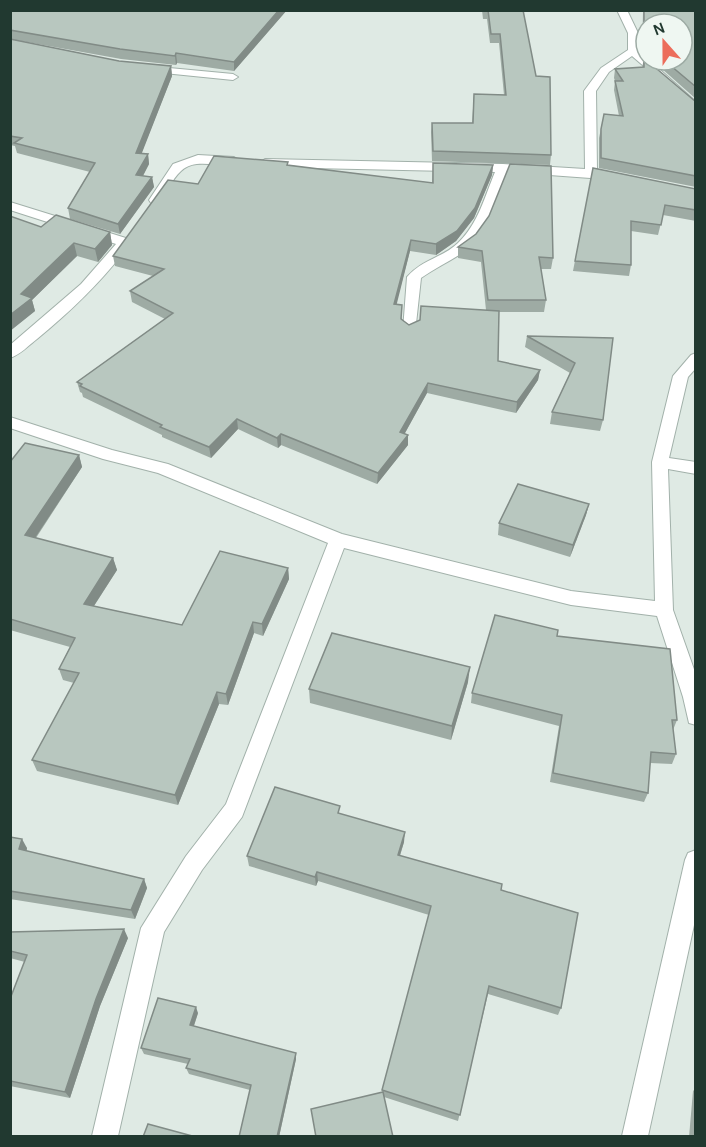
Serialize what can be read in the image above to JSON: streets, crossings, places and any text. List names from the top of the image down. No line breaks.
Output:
{"north":"top"}
